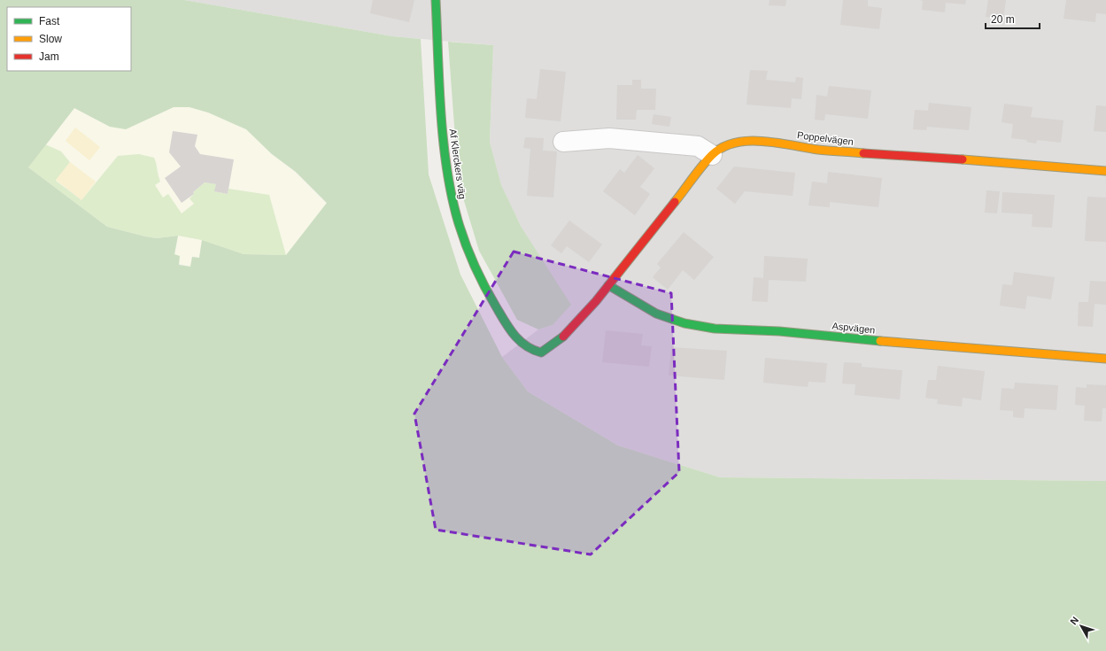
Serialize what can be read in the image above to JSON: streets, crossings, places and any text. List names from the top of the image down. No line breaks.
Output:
{"streets":{"street":["Poppelvägen","Af Klerckers väg","Aspvägen"]},"crossings":[["Poppelvägen","Af Klerckers väg"],["Poppelvägen","Aspvägen"],["Af Klerckers väg","Aspvägen"]],"legend":["Fast","Slow","Jam"],"scale_bar":"20 m","north":"top left"}
